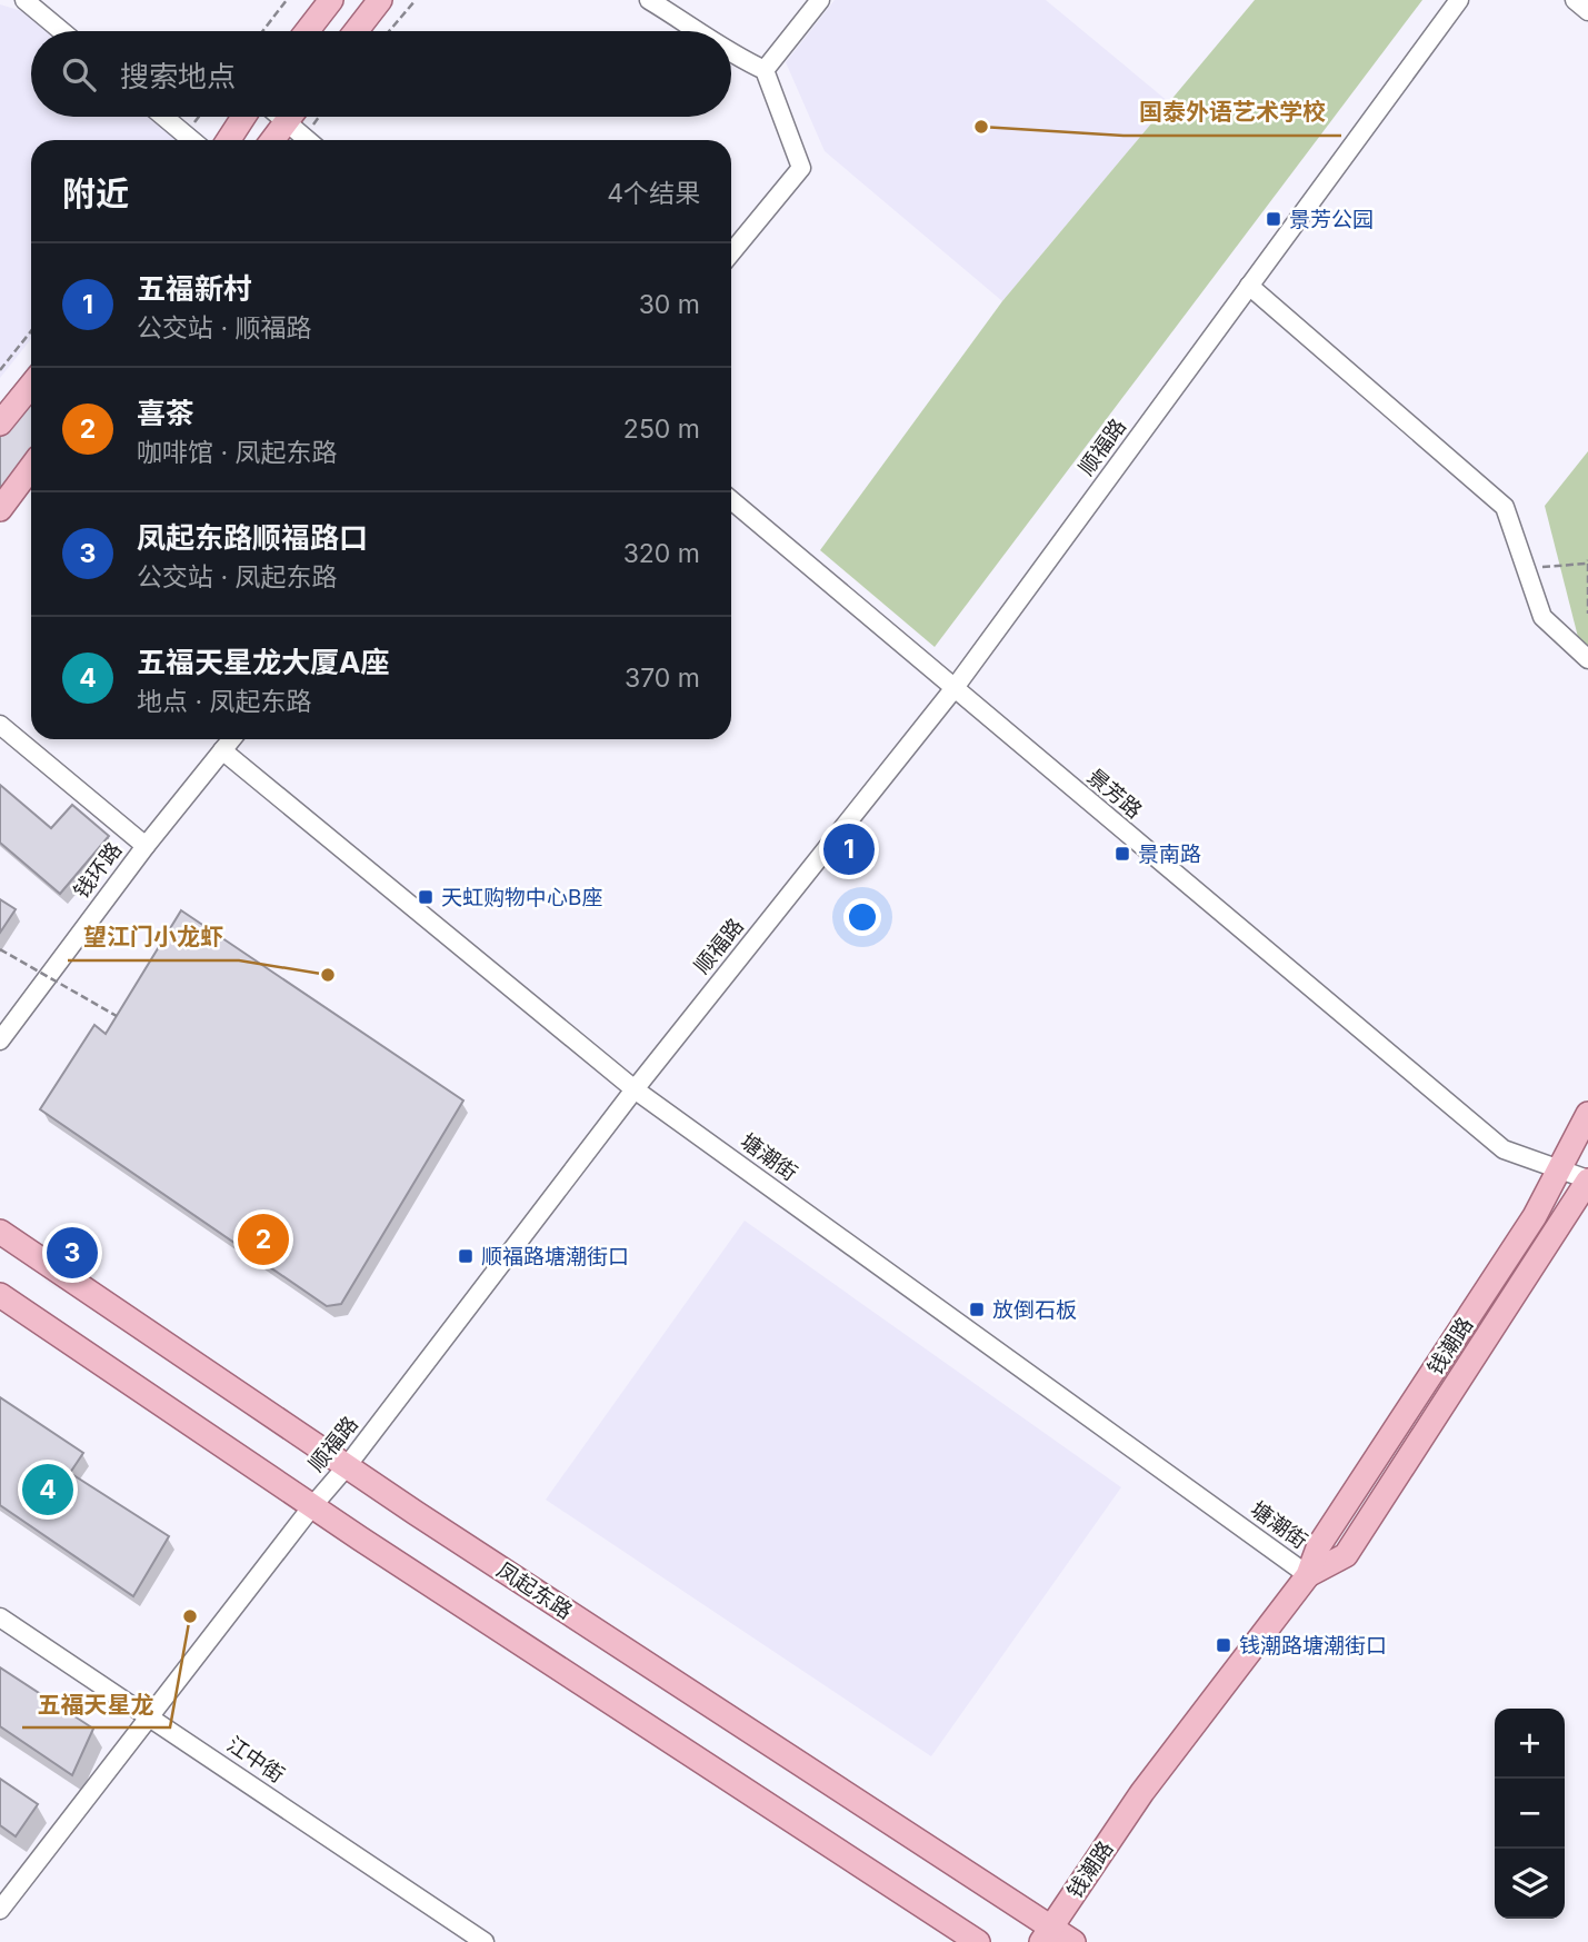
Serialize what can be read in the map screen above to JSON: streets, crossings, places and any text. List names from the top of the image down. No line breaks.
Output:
{"streets":{"main road":["钱潮路","凤起东路"],"street":["顺福路","景芳路","钱环路","塘潮街","江中街"]},"crossings":[["顺福路","景芳路"],["顺福路","塘潮街"],["顺福路","凤起东路"],["顺福路","江中街"],["景芳路","钱潮路"],["钱环路","塘潮街"],["塘潮街","钱潮路"],["钱潮路","凤起东路"]],"places":{"other":["国泰外语艺术学校","望江门小龙虾","五福天星龙"],"transit":["景芳公园","景南路","天虹购物中心B座","顺福路塘潮街口","放倒石板","钱潮路塘潮街口"]},"page":{"search":"搜索地点","heading":["附近","4个结果"],"list":[{"mark":"1","name":"五福新村","note":"公交站 · 顺福路","value":"30 m"},{"mark":"2","name":"喜茶","note":"咖啡馆 · 凤起东路","value":"250 m"},{"mark":"3","name":"凤起东路顺福路口","note":"公交站 · 凤起东路","value":"320 m"},{"mark":"4","name":"五福天星龙大厦A座","note":"地点 · 凤起东路","value":"370 m"}],"pins":["1","2","3","4"],"map_buttons":["+","−"]}}
